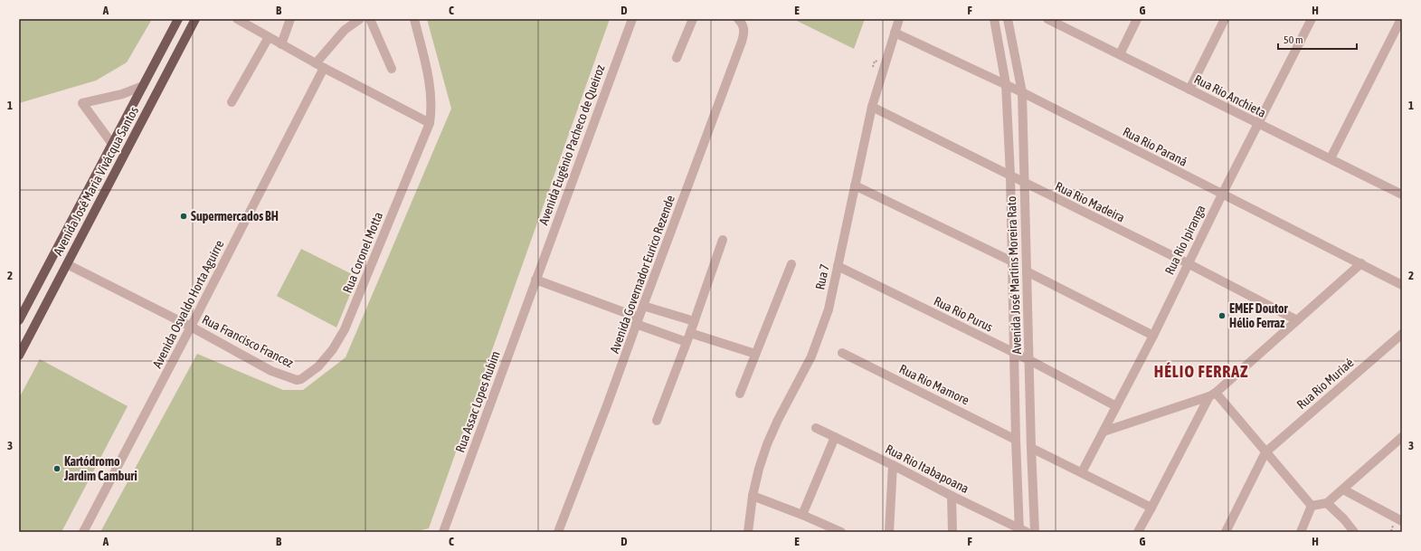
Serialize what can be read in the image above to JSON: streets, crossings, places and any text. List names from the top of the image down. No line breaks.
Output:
{"streets":{"main road":["Avenida José Maria Vivácqua Santos"],"street":["Rua Rio Anchieta","Avenida Eugênio Pacheco de Queiroz","Rua Rio Paraná","Rua Rio Madeira","Rua Rio Ipiranga","Rua Coronel Motta","Avenida Governador Eurico Rezende","Avenida José Martins Moreira Rato","Rua 7","Avenida Osvaldo Horta Aguirre","Rua Rio Purus","Rua Francisco Francez","Rua Rio Muriaé","Rua Rio Mamore","Rua Assac Lopes Rubim","Rua Rio Itabapoana"]},"crossings":[["Rua Rio Anchieta","Rua Rio Ipiranga"],["Avenida Eugênio Pacheco de Queiroz","Rua Assac Lopes Rubim"],["Rua Rio Paraná","Rua Rio Ipiranga"],["Rua Rio Paraná","Avenida José Martins Moreira Rato"],["Rua Rio Paraná","Rua 7"],["Avenida José Maria Vivácqua Santos","Rua Francisco Francez"],["Rua Rio Madeira","Rua Rio Ipiranga"],["Rua Rio Madeira","Avenida José Martins Moreira Rato"],["Rua Rio Madeira","Rua 7"],["Rua Rio Ipiranga","Rua Rio Purus"],["Rua Coronel Motta","Rua Francisco Francez"],["Avenida José Martins Moreira Rato","Rua Rio Purus"],["Avenida José Martins Moreira Rato","Rua Rio Mamore"],["Avenida José Martins Moreira Rato","Rua Rio Itabapoana"],["Rua 7","Rua Rio Purus"],["Avenida Osvaldo Horta Aguirre","Rua Francisco Francez"]],"districts":["HÉLIO FERRAZ"],"places":["Supermercados BH","EMEF Doutor Hélio Ferraz","Kartódromo Jardim Camburi"],"scale_bar":"50 m","grid":{"columns":["A","B","C","D","E","F","G","H"],"rows":["1","2","3"]}}
